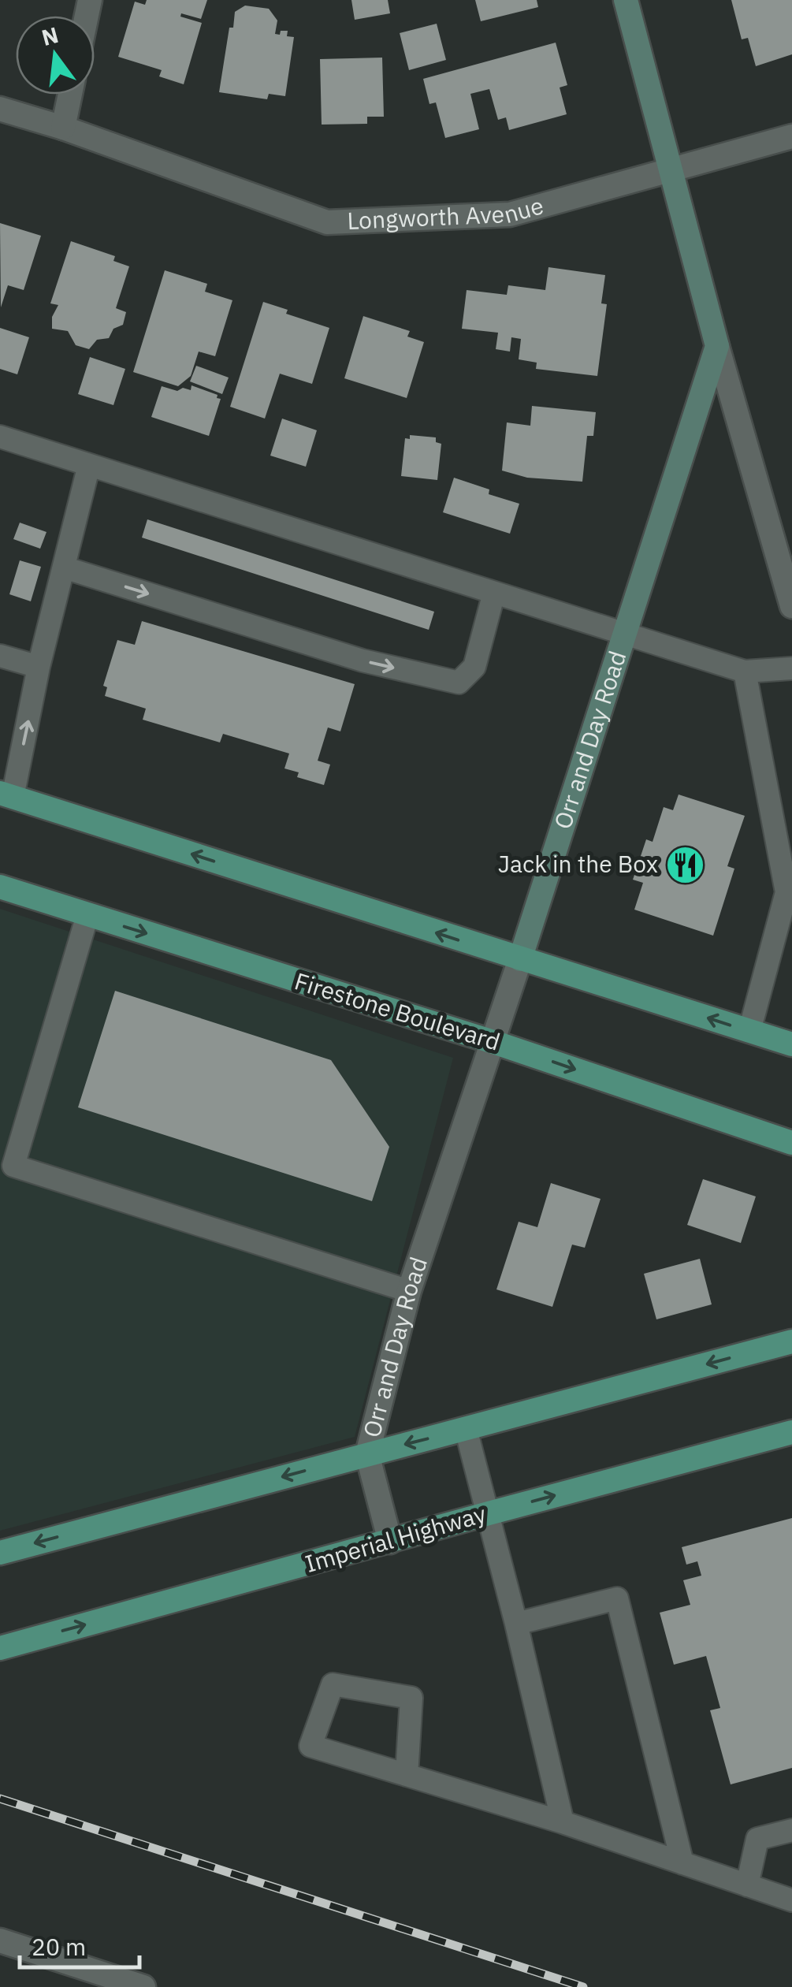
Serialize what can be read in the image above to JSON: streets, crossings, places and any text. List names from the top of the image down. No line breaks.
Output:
{"streets":{"main road":["Firestone Boulevard","Imperial Highway"],"street":["Longworth Avenue","Orr and Day Road"]},"crossings":[["Orr and Day Road","Firestone Boulevard"],["Orr and Day Road","Imperial Highway"]],"places":{"restaurant":["Jack in the Box"]},"scale_bar":"20 m","north":"top"}
